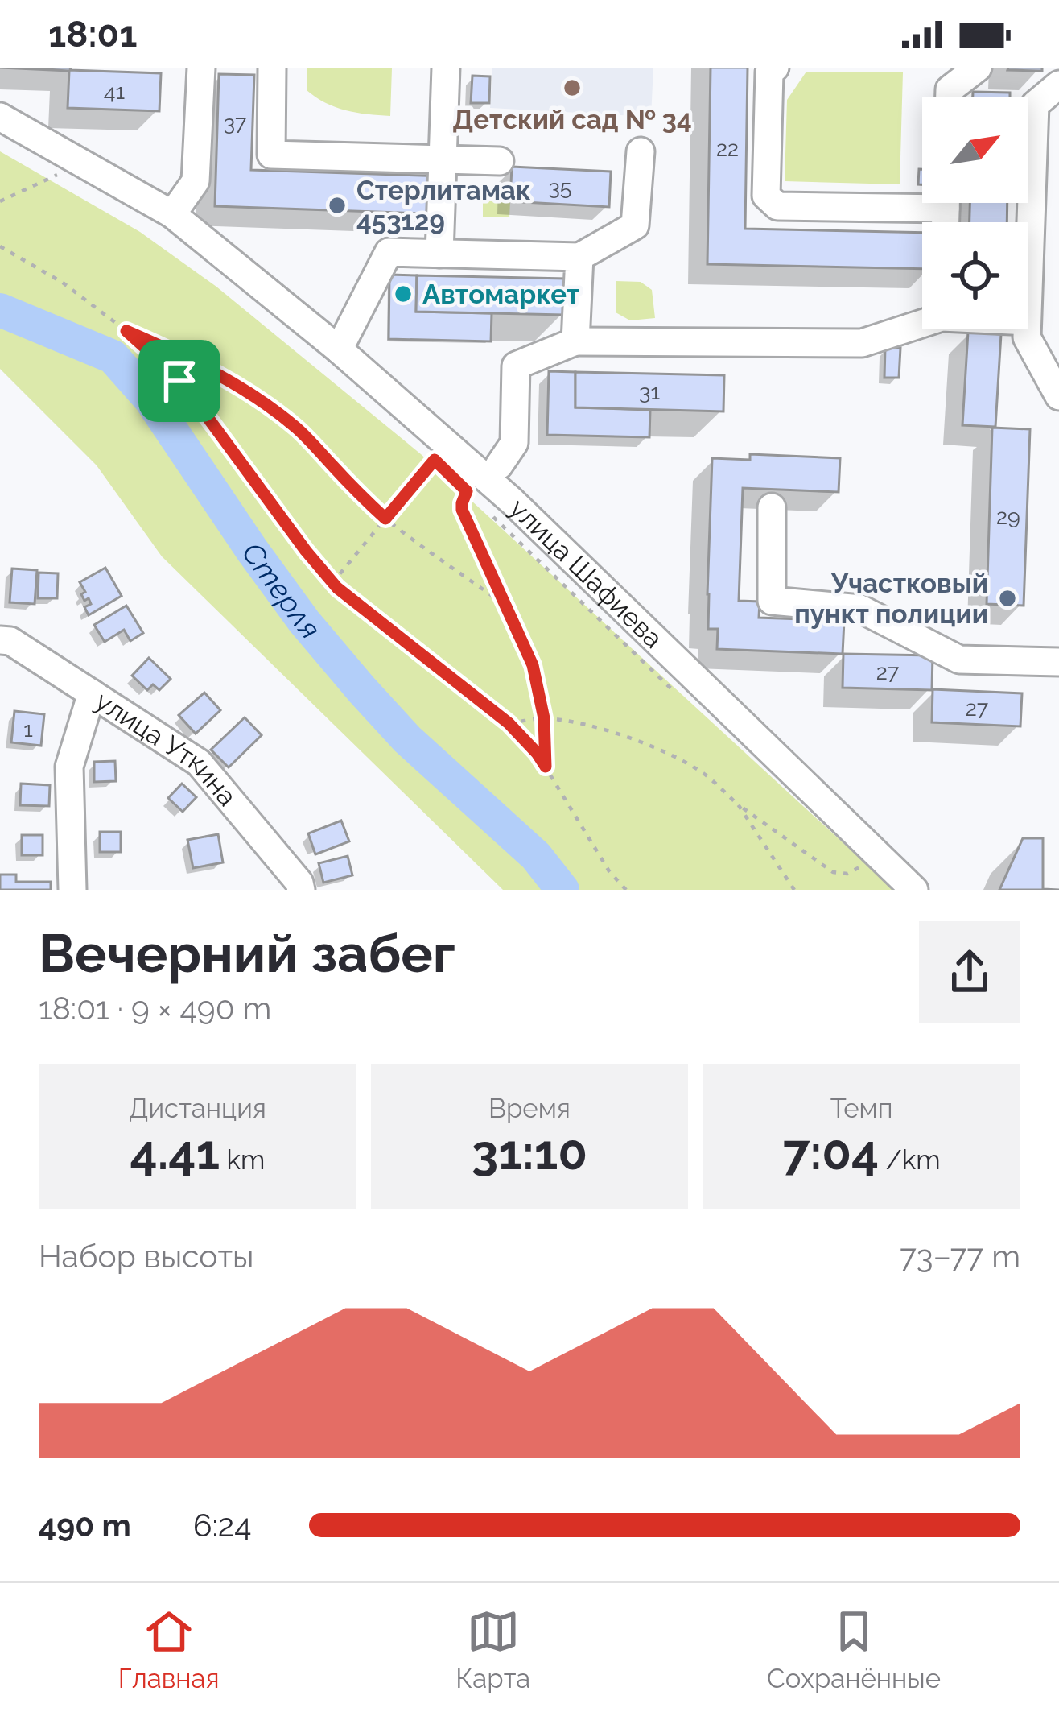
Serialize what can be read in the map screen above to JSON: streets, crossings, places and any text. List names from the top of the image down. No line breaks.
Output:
{"streets":{"street":["улица Шафиева","улица Уткина"]},"water":["Стерля"],"places":["Детский сад № 34","Стерлитамак 453129","Автомаркет","Участковый пункт полиции"],"house_numbers":["41","37","22","35","31","29","27","27","1"],"north":"top right","page":{"status":"18:01","heading":["Вечерний забег","18:01 · 9 × 490 m"],"stats":[["Дистанция","4.41 km"],["Время","31:10"],["Темп","7:04 /km"]],"chart":["Набор высоты","73–77 m"],"list":[{"name":"490 m","note":"6:24"}],"tabs":["Главная","Карта","Сохранённые"]}}
